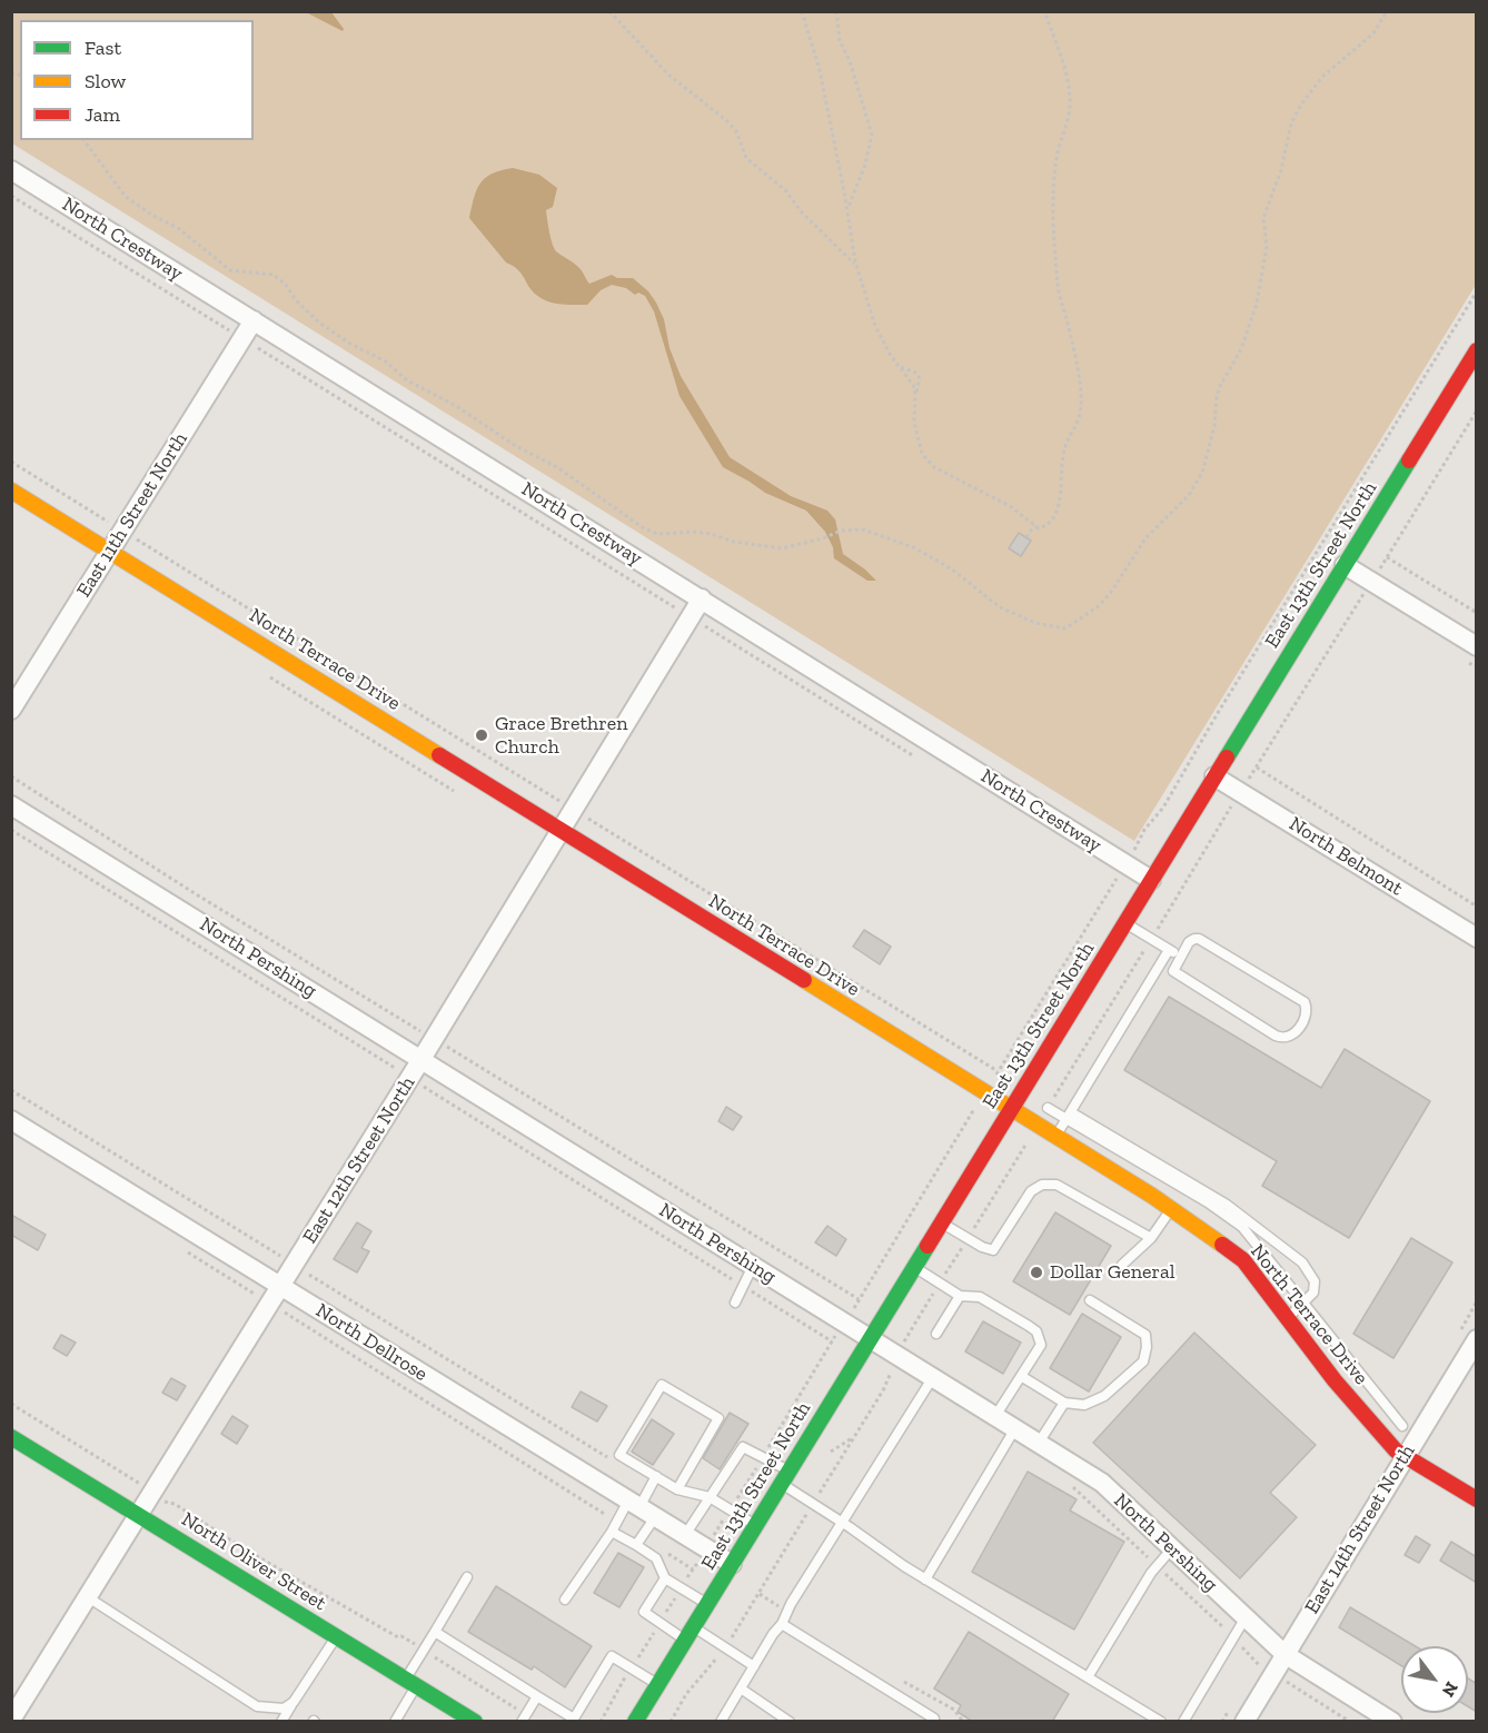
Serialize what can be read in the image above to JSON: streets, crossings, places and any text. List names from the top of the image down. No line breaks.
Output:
{"streets":{"main road":["East 13th Street North","North Terrace Drive","North Oliver Street"],"street":["North Crestway","East 11th Street North","North Belmont","North Pershing","East 12th Street North","North Dellrose","East 14th Street North"]},"crossings":[["North Crestway","East 11th Street North"],["North Crestway","East 13th Street North"],["North Crestway","East 12th Street North"],["East 11th Street North","North Terrace Drive"],["East 13th Street North","North Terrace Drive"],["East 13th Street North","North Belmont"],["East 13th Street North","North Pershing"],["East 13th Street North","North Dellrose"],["North Terrace Drive","East 12th Street North"],["North Terrace Drive","East 14th Street North"],["North Pershing","East 12th Street North"],["North Pershing","East 14th Street North"],["East 12th Street North","North Dellrose"],["East 12th Street North","North Oliver Street"]],"places":["Grace Brethren Church","Dollar General"],"legend":["Fast","Slow","Jam"],"north":"bottom right"}
